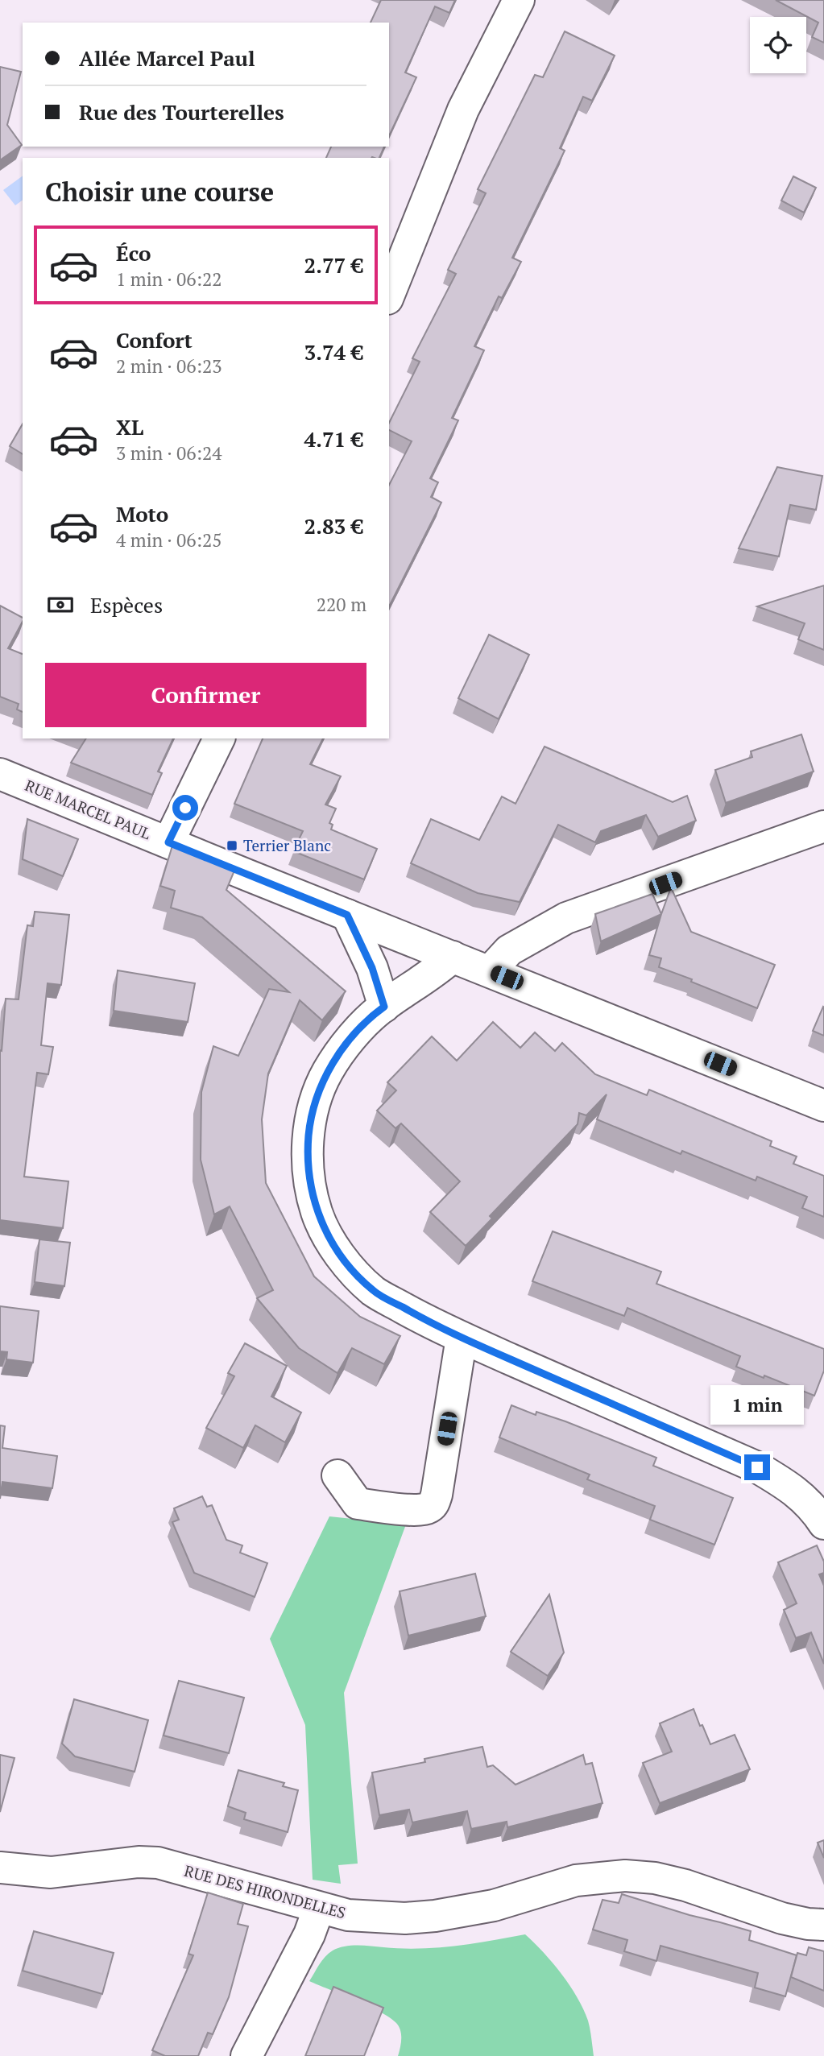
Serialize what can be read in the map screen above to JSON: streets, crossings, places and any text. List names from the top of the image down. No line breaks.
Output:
{"streets":{"street":["RUE MARCEL PAUL","RUE DES HIRONDELLES"]},"places":{"transit":["Terrier Blanc"]},"page":{"banner":["Allée Marcel Paul","Rue des Tourterelles"],"heading":"Choisir une course","list":[{"name":"Éco","note":"1 min · 06:22","value":"2.77 €"},{"name":"Confort","note":"2 min · 06:23","value":"3.74 €"},{"name":"XL","note":"3 min · 06:24","value":"4.71 €"},{"name":"Moto","note":"4 min · 06:25","value":"2.83 €"}],"pay":["Espèces","220 m"],"buttons":"Confirmer","bubble":"1 min"}}
